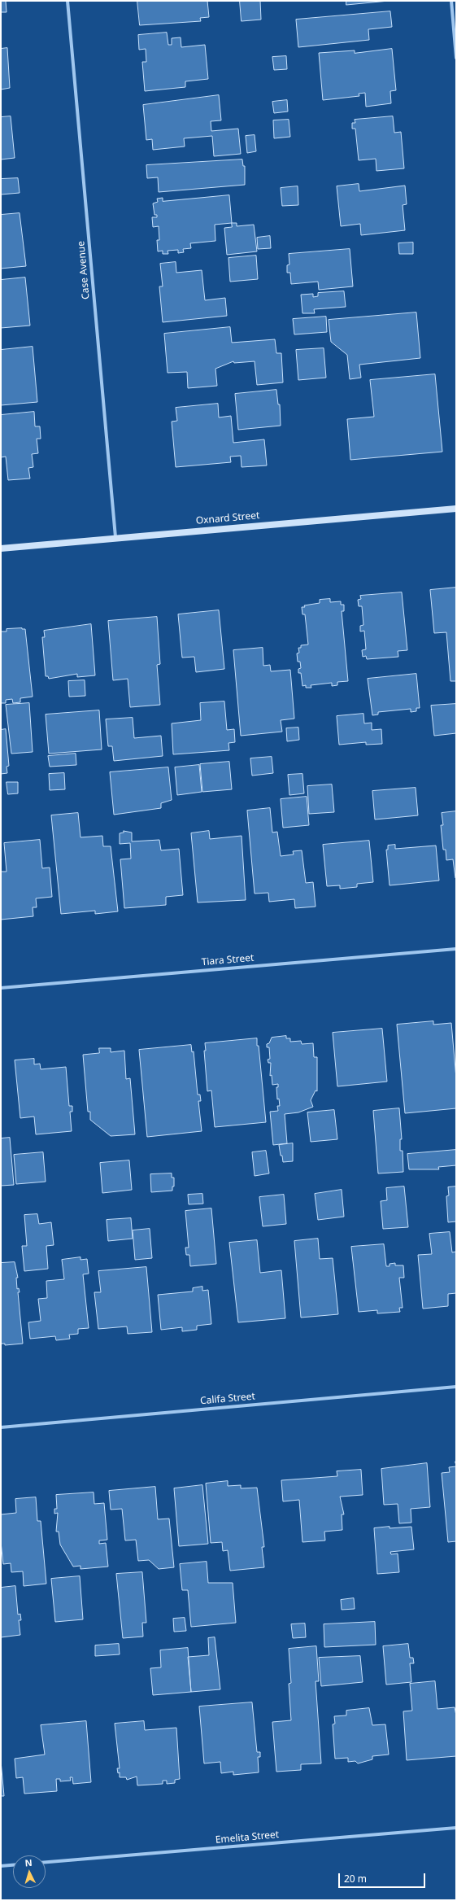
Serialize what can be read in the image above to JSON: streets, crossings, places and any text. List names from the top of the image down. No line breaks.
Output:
{"streets":{"main road":["Oxnard Street"],"street":["Case Avenue","Tiara Street","Califa Street","Emelita Street"]},"crossings":[["Case Avenue","Oxnard Street"]],"scale_bar":"20 m","north":"top"}
